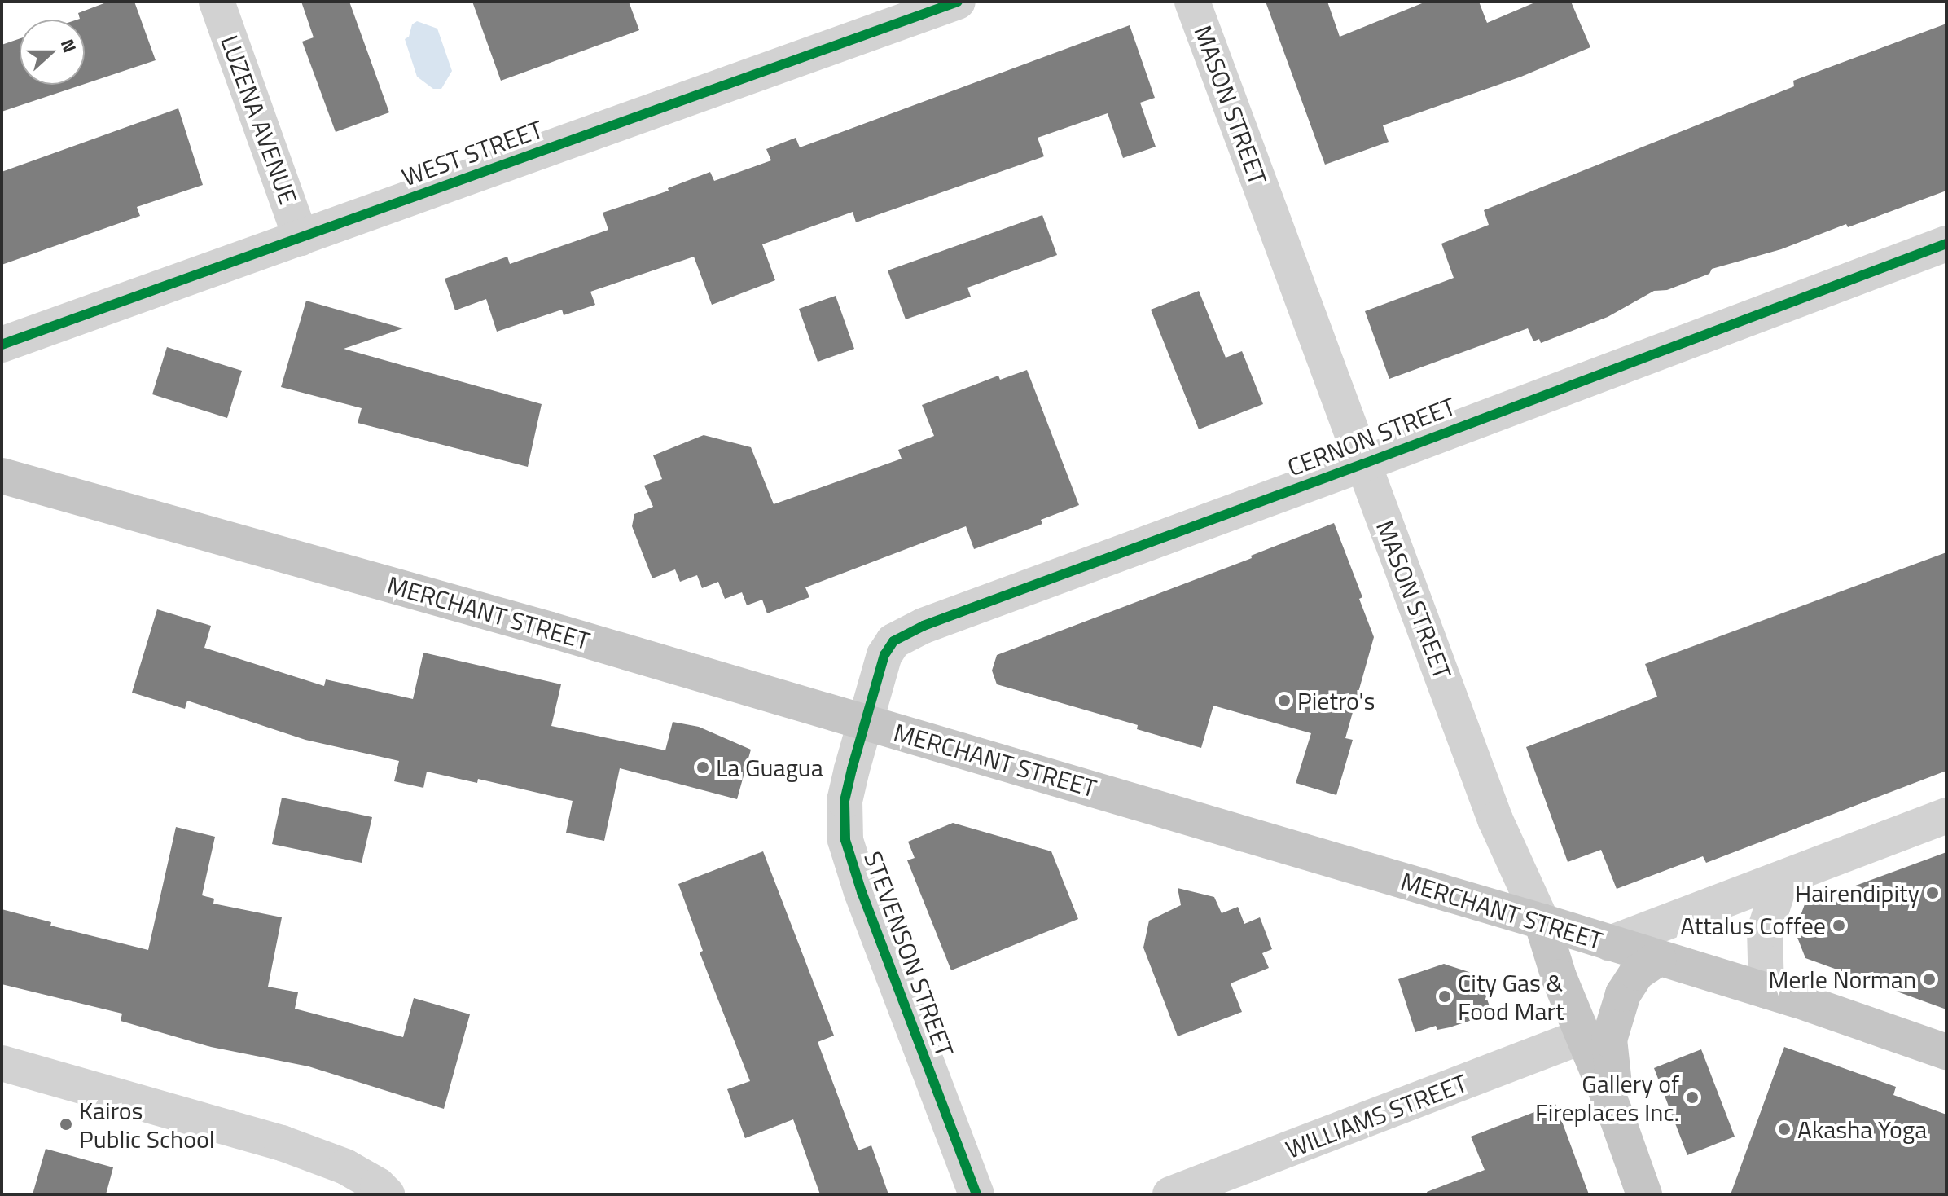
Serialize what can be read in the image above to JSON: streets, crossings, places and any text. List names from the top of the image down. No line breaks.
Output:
{"streets":{"main road":["MASON STREET","MERCHANT STREET"],"street":["LUZENA AVENUE","WEST STREET","CERNON STREET","STEVENSON STREET","WILLIAMS STREET"]},"crossings":[["MASON STREET","CERNON STREET"],["MASON STREET","MERCHANT STREET"],["MASON STREET","WILLIAMS STREET"],["LUZENA AVENUE","WEST STREET"],["CERNON STREET","MERCHANT STREET"],["CERNON STREET","STEVENSON STREET"],["MERCHANT STREET","STEVENSON STREET"]],"places":["Pietro's","La Guagua","Hairendipity","Attalus Coffee","Merle Norman","City Gas & Food Mart","Gallery of Fireplaces Inc.","Kairos Public School","Akasha Yoga"],"north":"right"}
